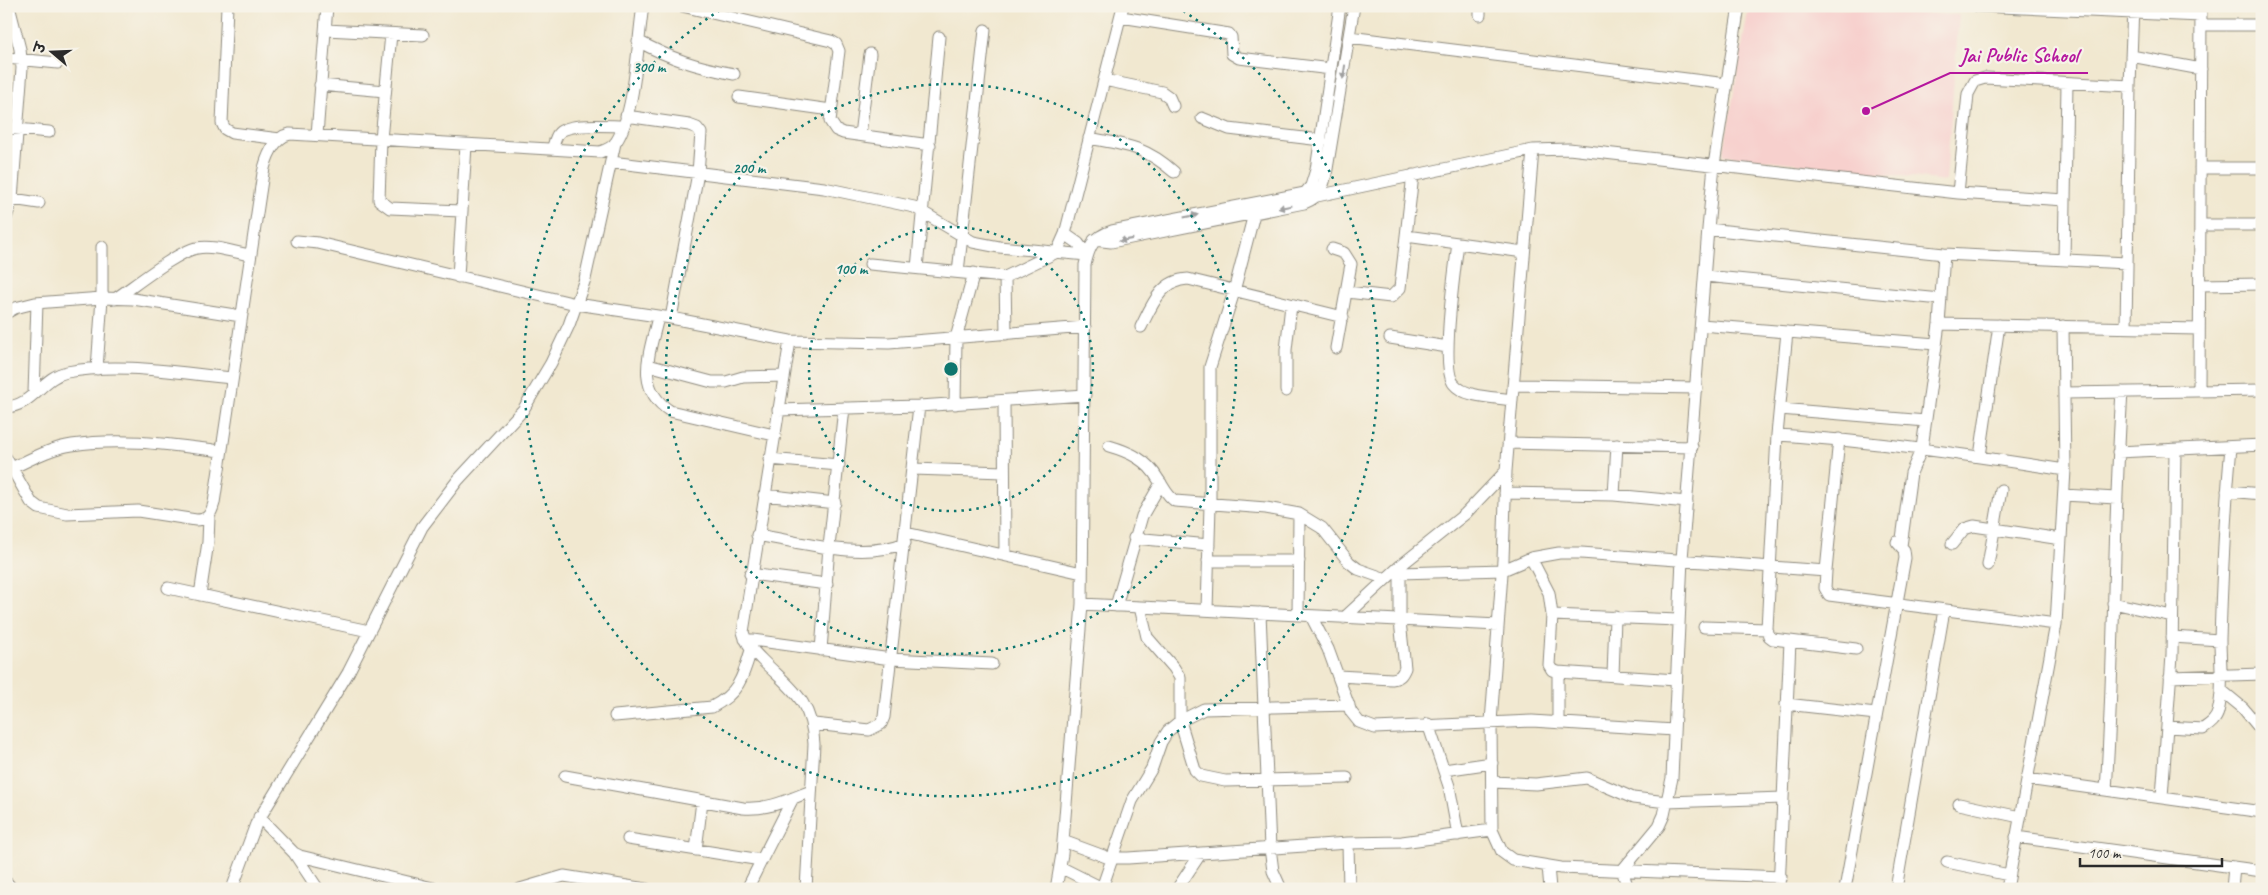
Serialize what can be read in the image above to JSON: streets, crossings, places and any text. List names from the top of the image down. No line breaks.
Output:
{"places":["Jai Public School"],"scale_bar":"100 m","north":"left","rings":["300 m","200 m","100 m"]}
